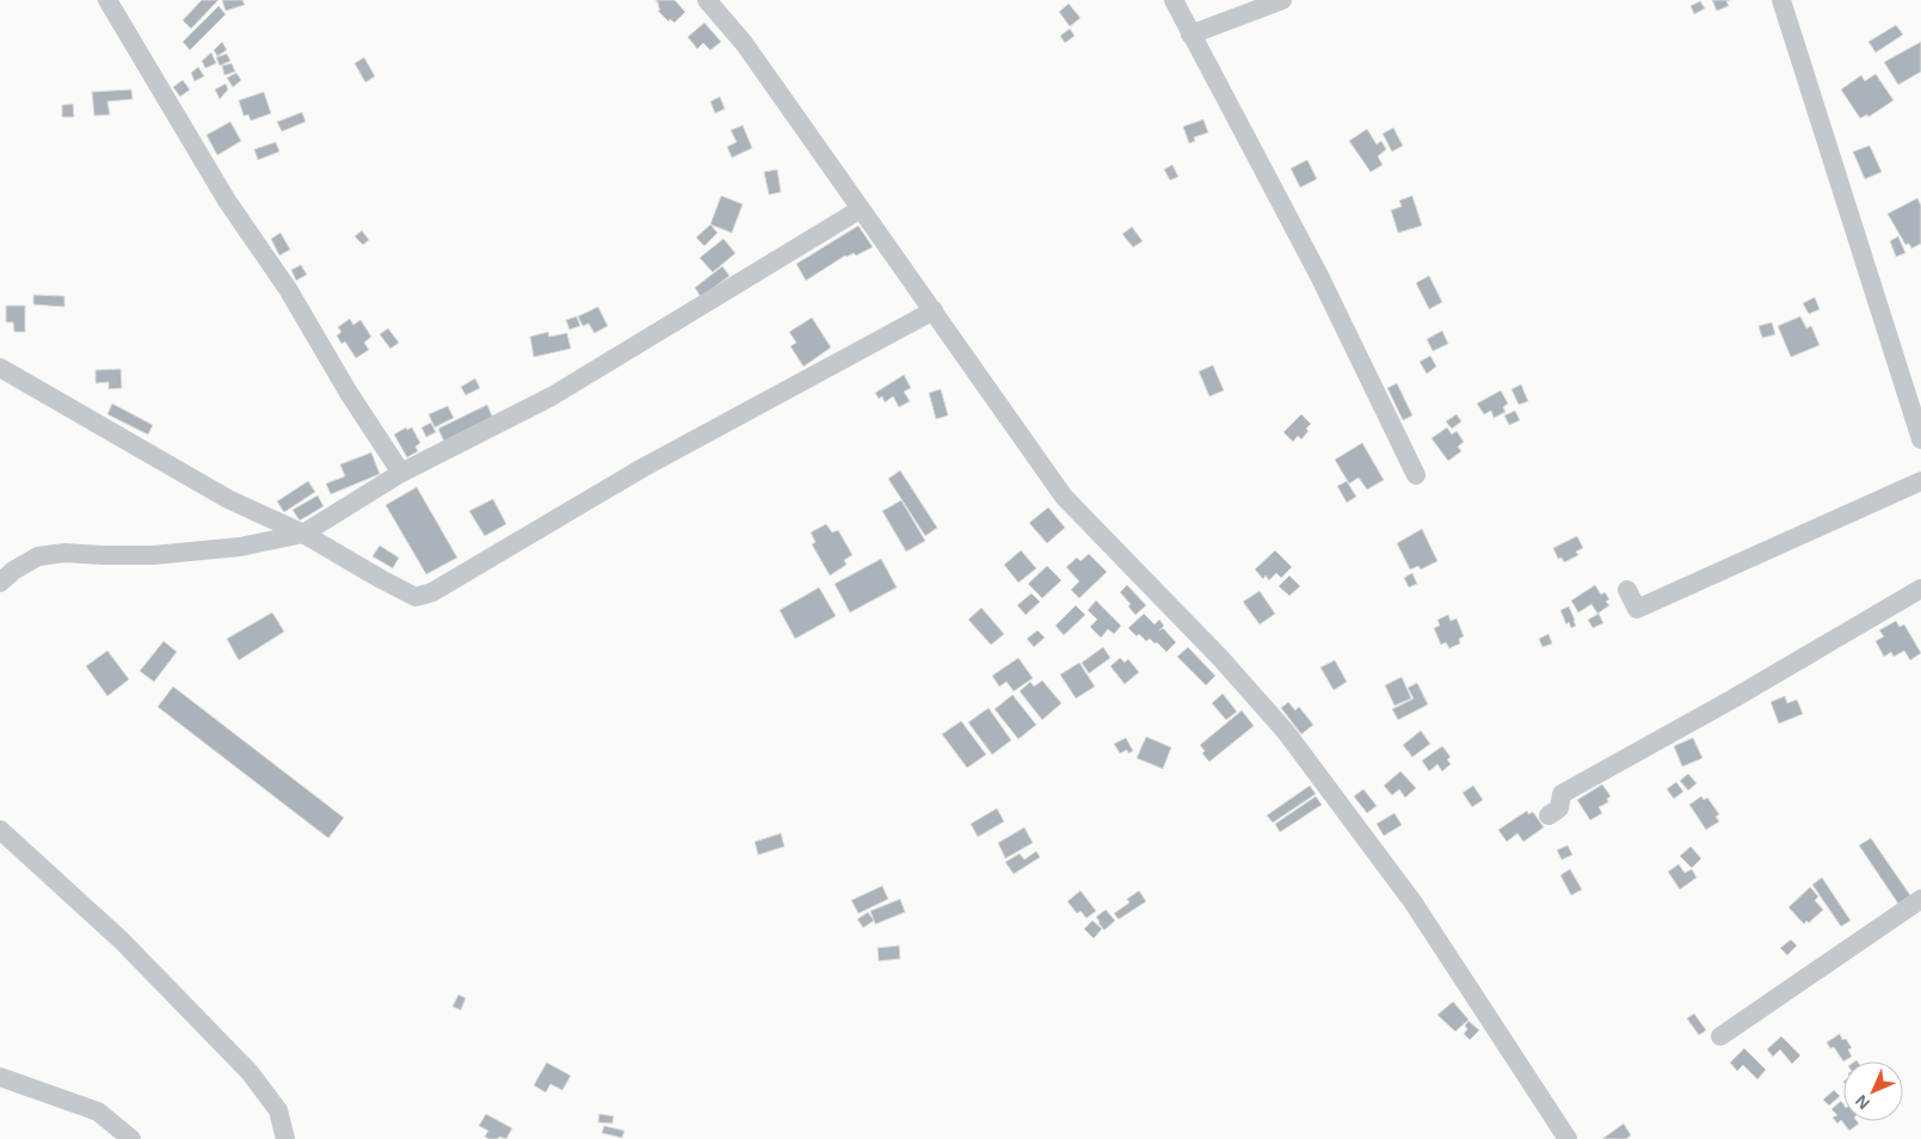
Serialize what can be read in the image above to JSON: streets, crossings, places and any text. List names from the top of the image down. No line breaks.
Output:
{"north":"bottom left"}
